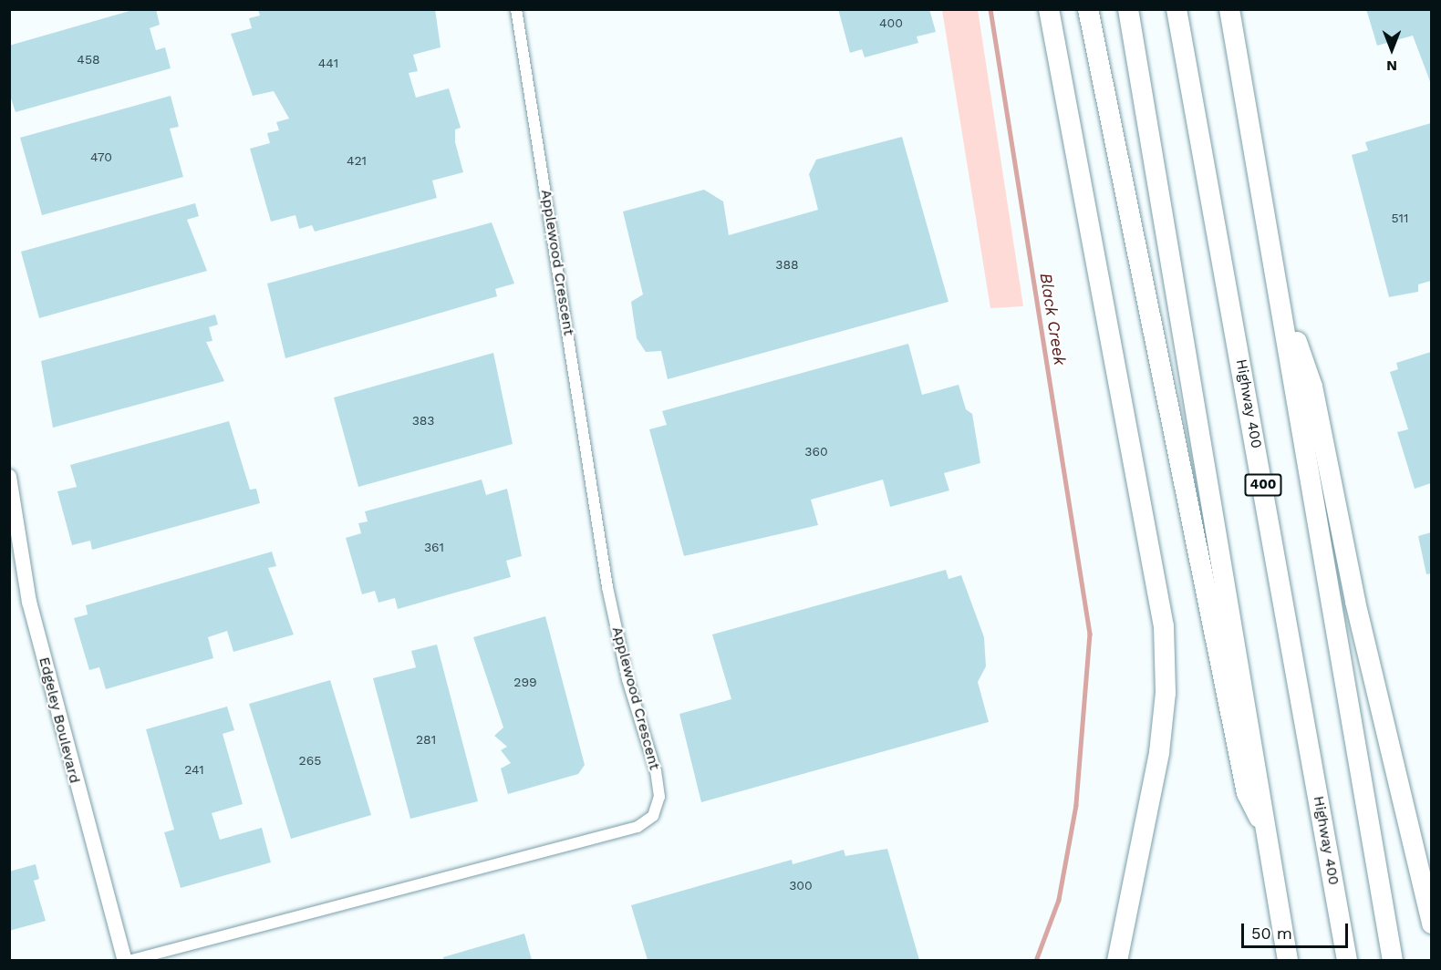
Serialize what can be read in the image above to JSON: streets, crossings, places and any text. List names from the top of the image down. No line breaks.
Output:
{"streets":{"highway":["Highway 400","400"],"street":["Applewood Crescent","Edgeley Boulevard"]},"crossings":[["Applewood Crescent","Edgeley Boulevard"]],"water":["Black Creek"],"house_numbers":["400","458","441","470","421","511","388","383","360","361","299","281","265","241","300"],"scale_bar":"50 m","north":"bottom"}
